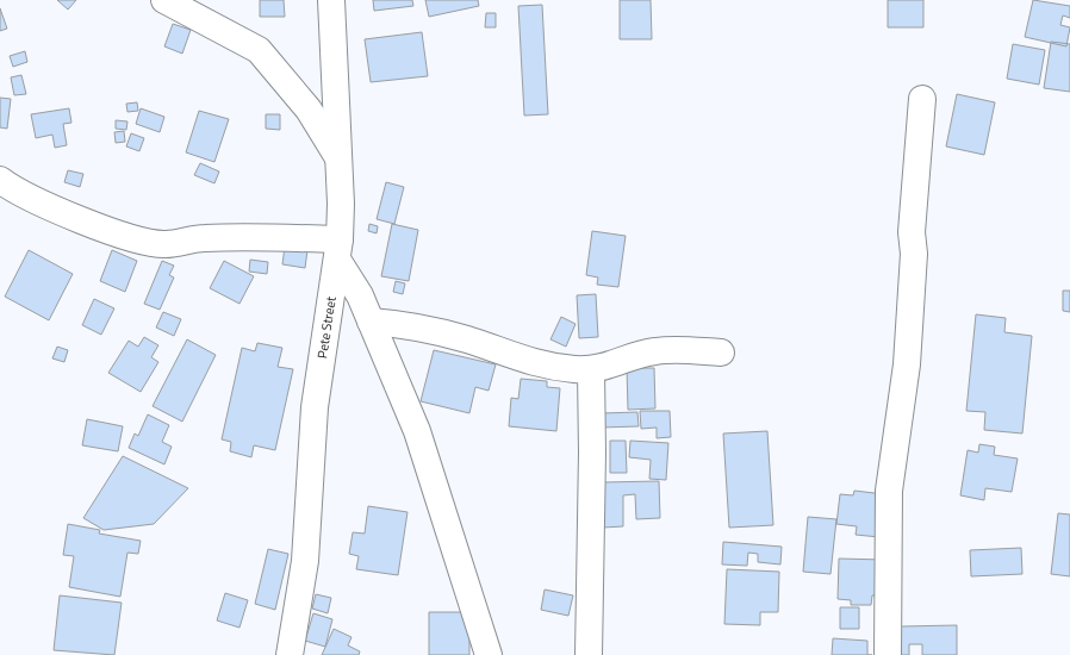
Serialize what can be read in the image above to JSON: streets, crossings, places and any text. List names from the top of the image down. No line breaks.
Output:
{"streets":{"street":["Pete Street"]}}
